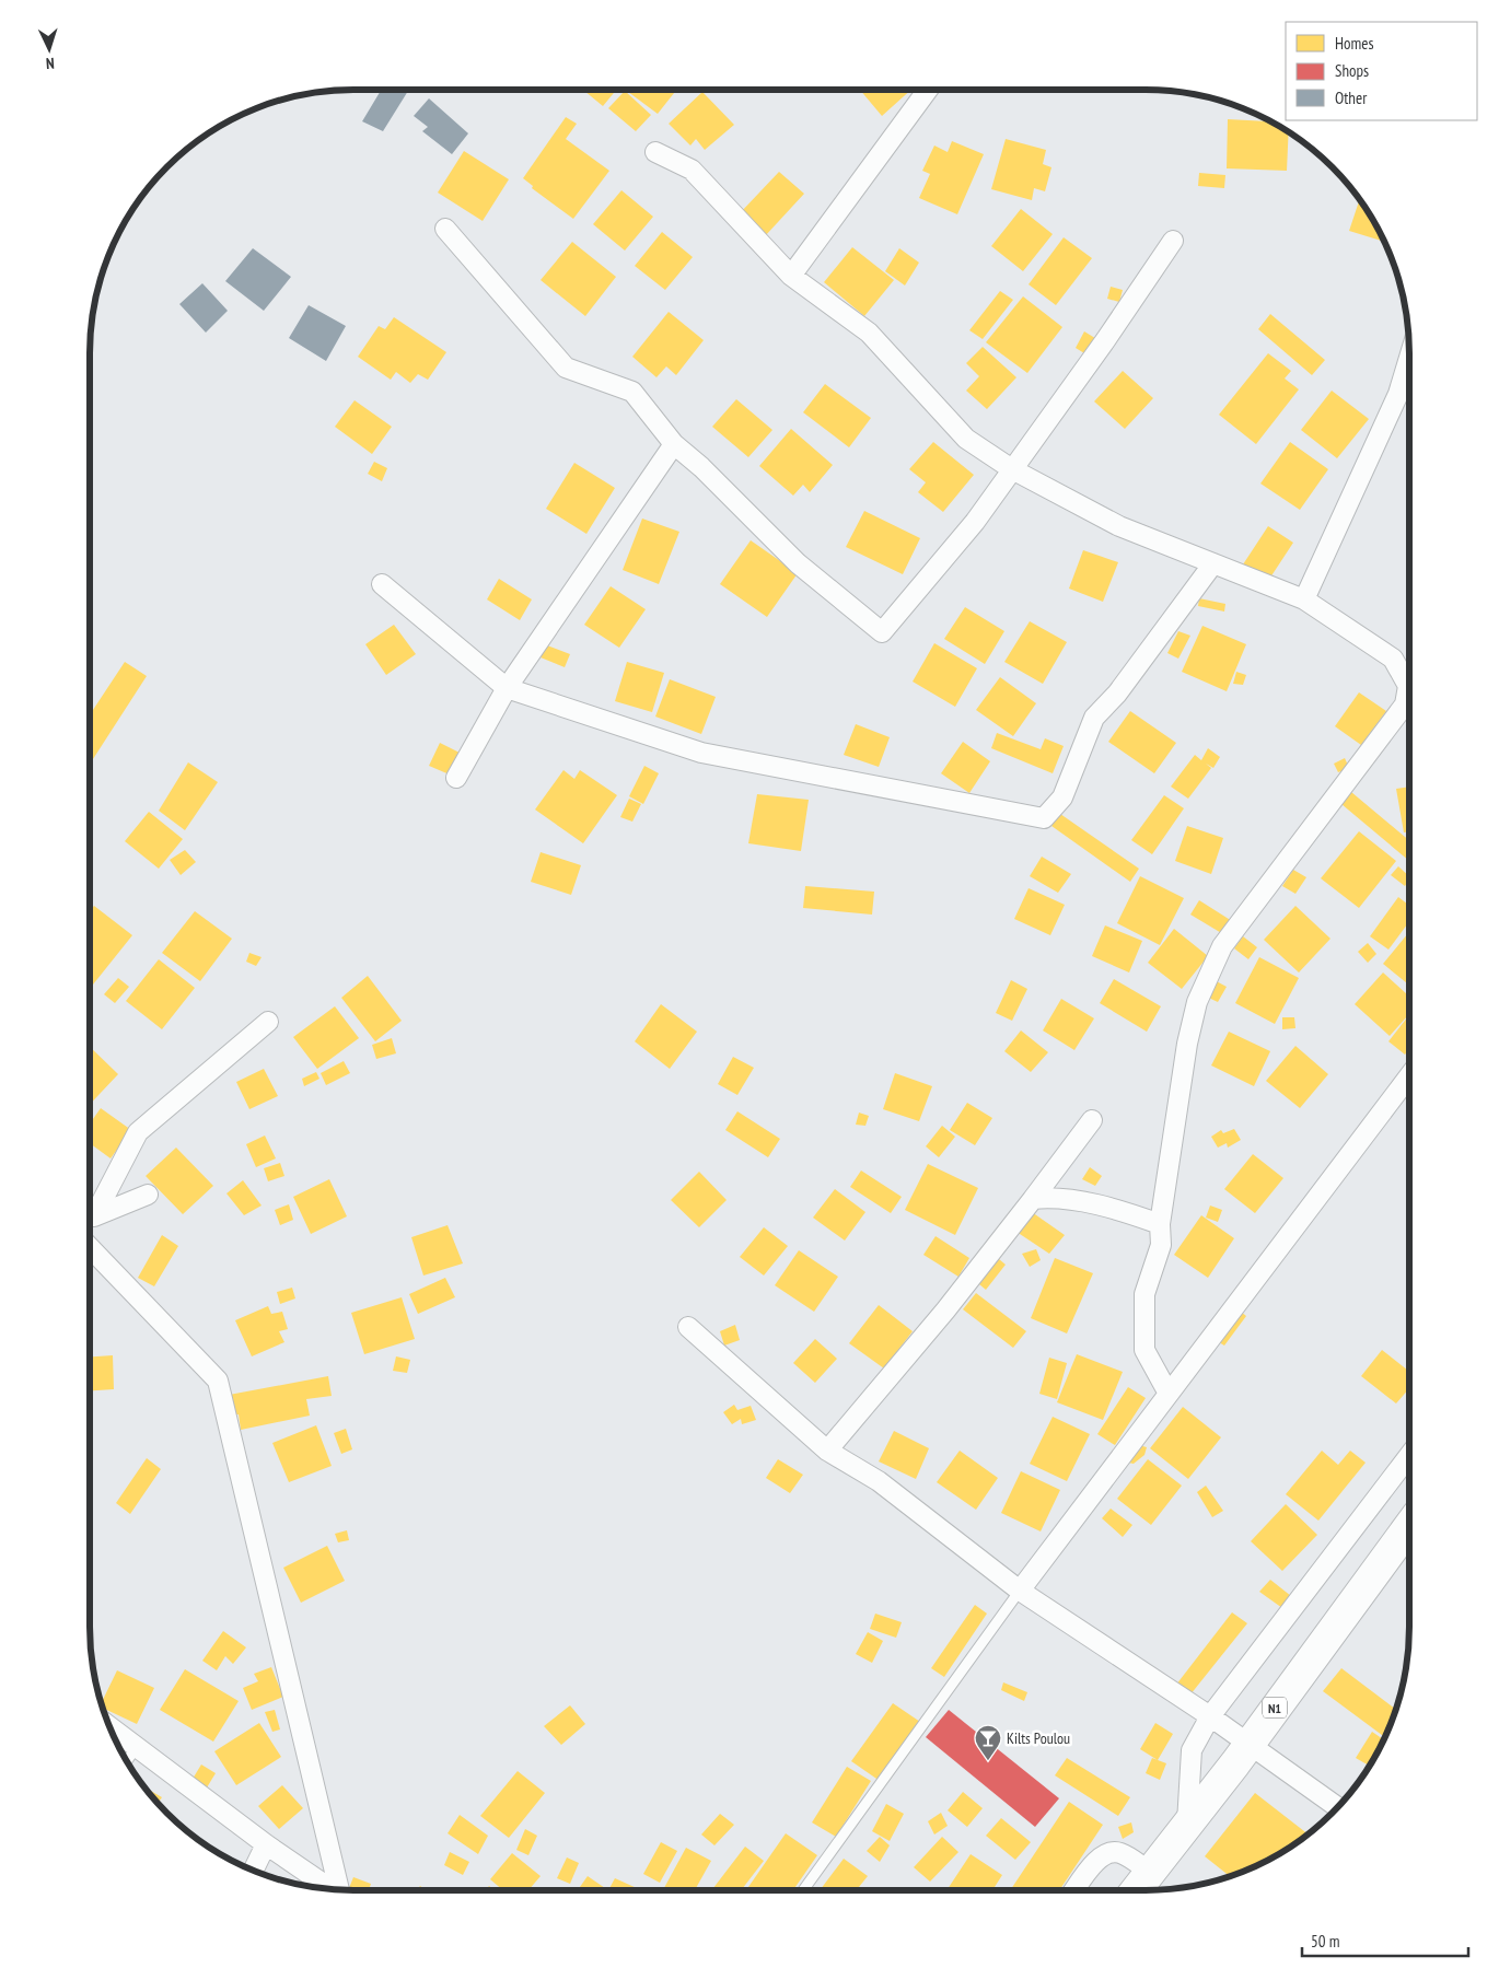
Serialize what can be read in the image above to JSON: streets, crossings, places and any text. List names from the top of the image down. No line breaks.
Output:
{"streets":{"highway":["N1"]},"places":{"bar":["Kilts Poulou"]},"legend":["Homes","Shops","Other"],"scale_bar":"50 m","north":"bottom"}
